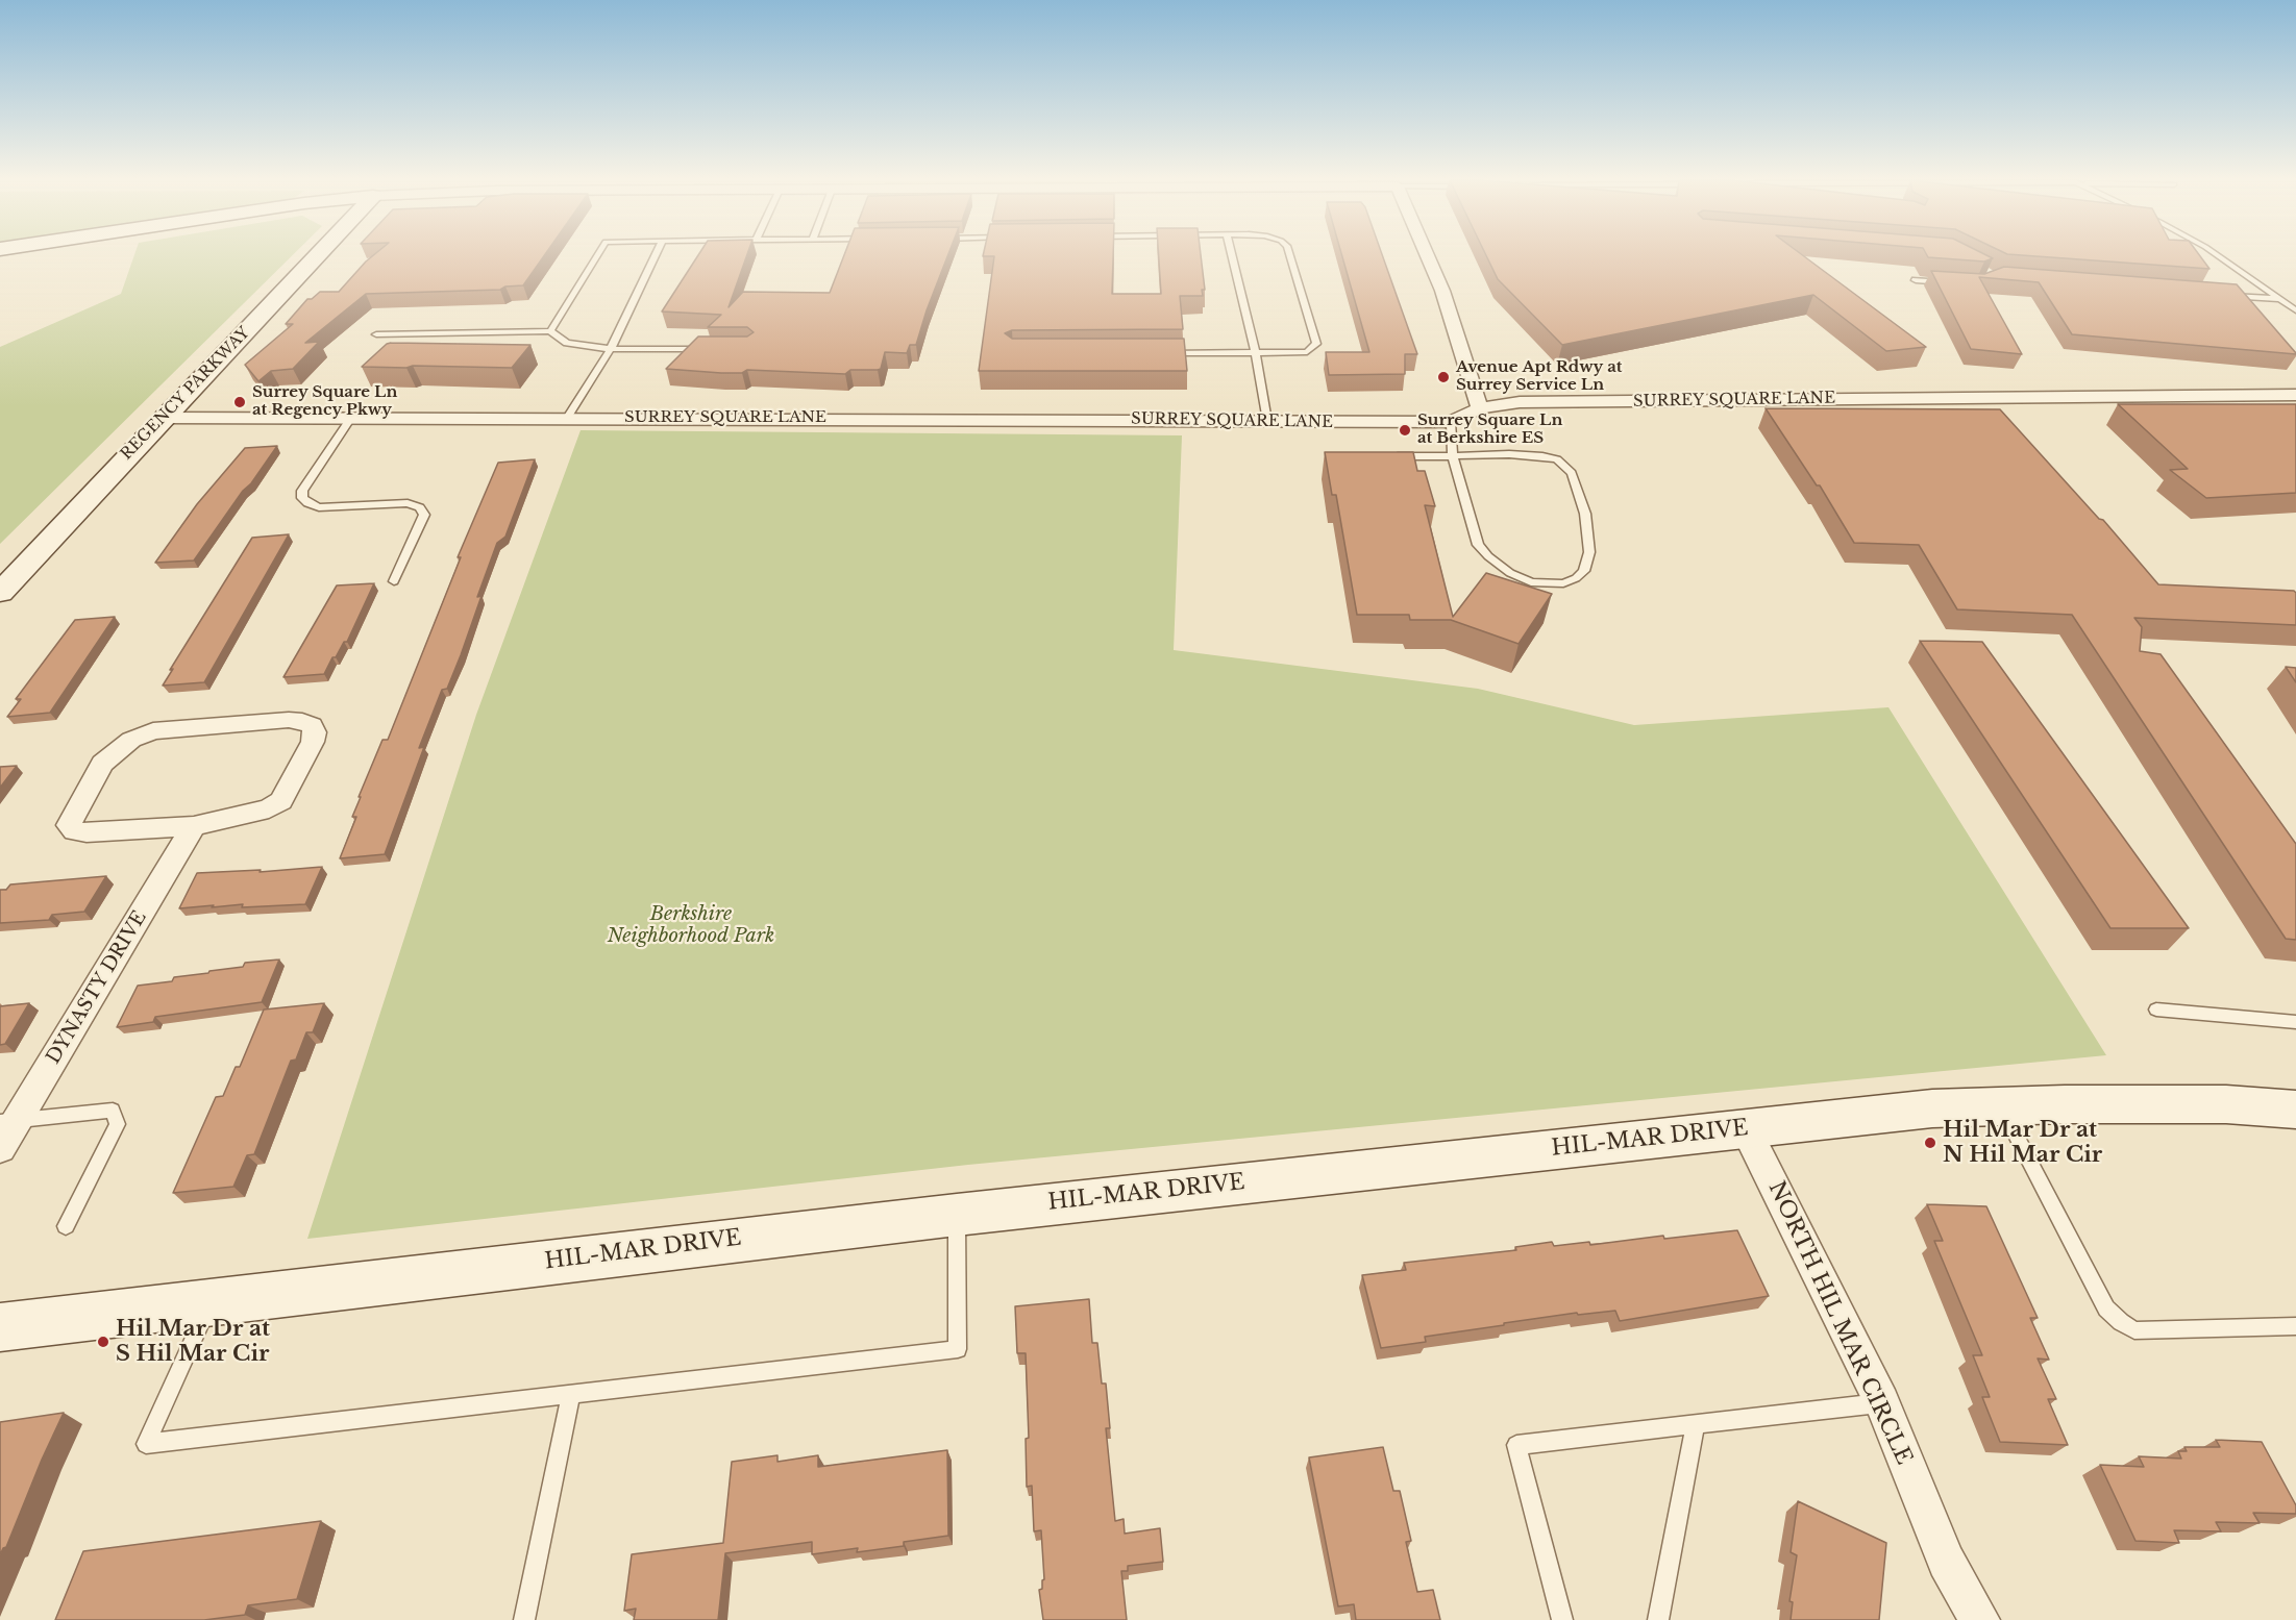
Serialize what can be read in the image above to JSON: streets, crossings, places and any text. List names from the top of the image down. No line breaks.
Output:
{"streets":{"street":["REGENCY PARKWAY","SURREY SQUARE LANE","DYNASTY DRIVE","HIL-MAR DRIVE","NORTH HIL MAR CIRCLE"]},"crossings":[["REGENCY PARKWAY","SURREY SQUARE LANE"],["HIL-MAR DRIVE","NORTH HIL MAR CIRCLE"]],"parks":["Berkshire Neighborhood Park"],"places":["Avenue Apt Rdwy at Surrey Service Ln","Surrey Square Ln at Regency Pkwy","Surrey Square Ln at Berkshire ES","Hil Mar Dr at N Hil Mar Cir","Hil Mar Dr at S Hil Mar Cir"]}
